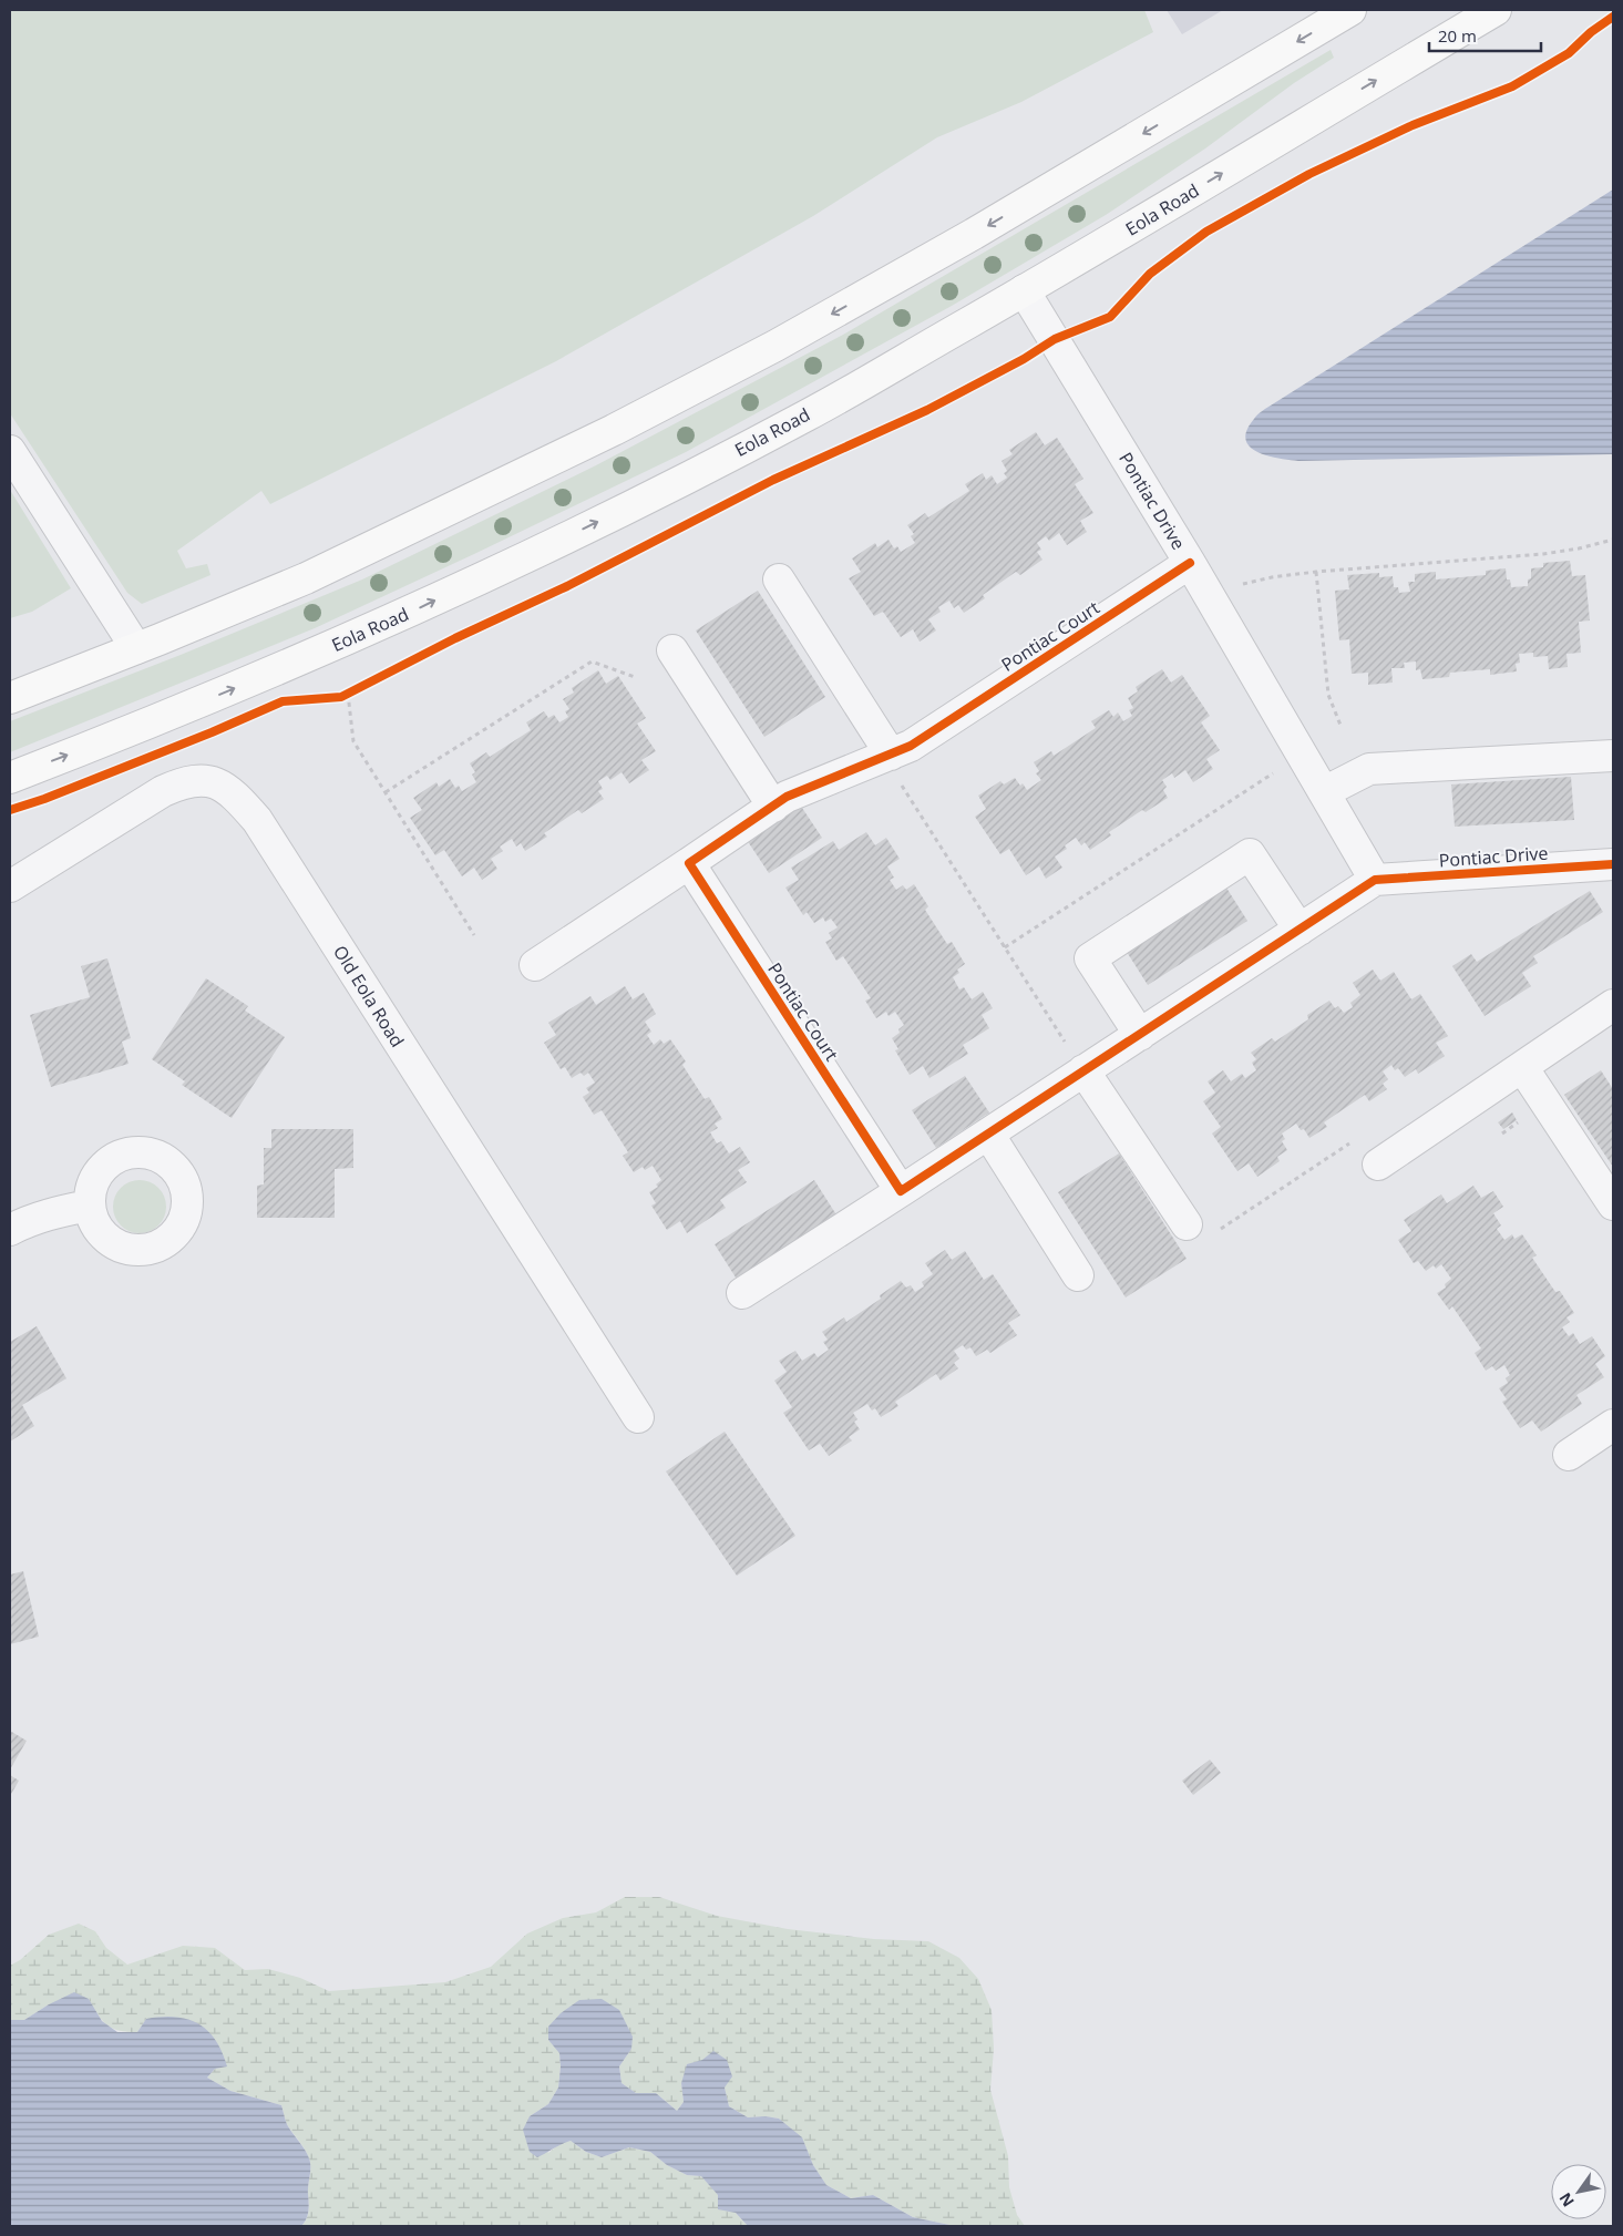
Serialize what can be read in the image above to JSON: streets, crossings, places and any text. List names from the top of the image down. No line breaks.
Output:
{"streets":{"main road":["Eola Road"],"street":["Pontiac Drive","Pontiac Court","Old Eola Road"]},"crossings":[["Eola Road","Pontiac Drive"],["Pontiac Drive","Pontiac Court"]],"scale_bar":"20 m","north":"bottom left"}
